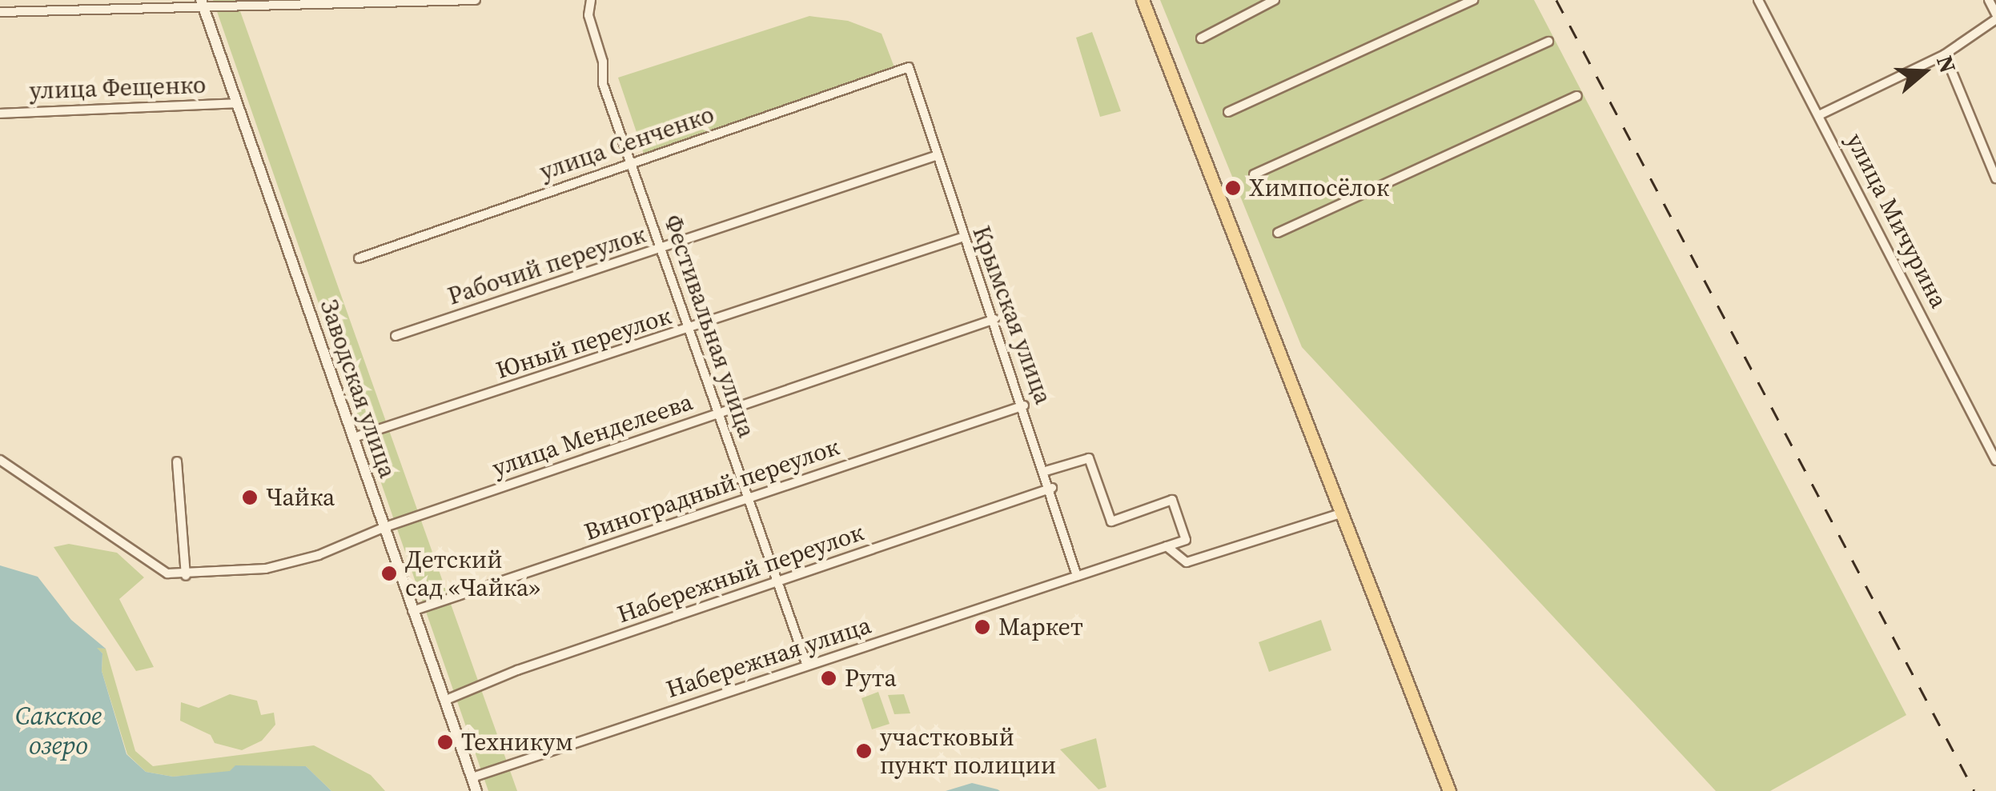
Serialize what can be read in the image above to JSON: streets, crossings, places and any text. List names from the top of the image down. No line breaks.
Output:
{"streets":{"street":["улица Фещенко","улица Сенченко","улица Мичурина","Рабочий переулок","Крымская улица","Фестивальная улица","Юный переулок","Заводская улица","улица Менделеева","Виноградный переулок","Набережный переулок","Набережная улица"]},"crossings":[["улица Фещенко","Заводская улица"],["улица Сенченко","Крымская улица"],["улица Сенченко","Фестивальная улица"],["Рабочий переулок","Крымская улица"],["Рабочий переулок","Фестивальная улица"],["Крымская улица","Юный переулок"],["Крымская улица","улица Менделеева"],["Крымская улица","Виноградный переулок"],["Крымская улица","Набережный переулок"],["Крымская улица","Набережная улица"],["Фестивальная улица","Юный переулок"],["Фестивальная улица","улица Менделеева"],["Фестивальная улица","Виноградный переулок"],["Фестивальная улица","Набережный переулок"],["Фестивальная улица","Набережная улица"],["Юный переулок","Заводская улица"],["Заводская улица","улица Менделеева"],["Заводская улица","Виноградный переулок"],["Заводская улица","Набережный переулок"],["Заводская улица","Набережная улица"]],"water":["Сакское озеро"],"places":["Химпосёлок","Чайка","Детский сад «Чайка»","Маркет","Рута","Техникум","участковый пункт полиции"],"north":"right"}
